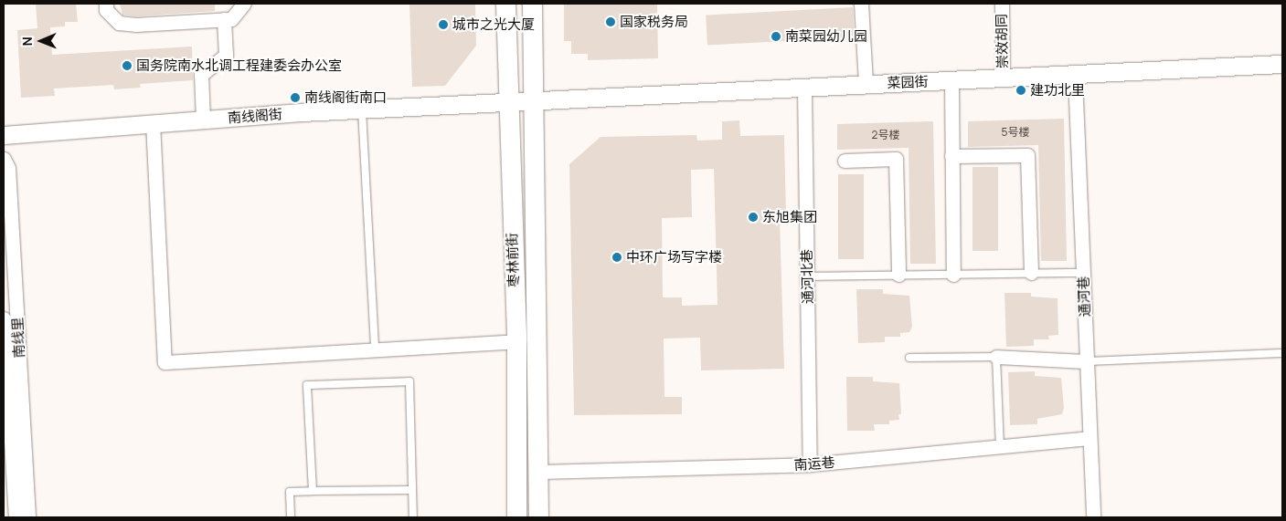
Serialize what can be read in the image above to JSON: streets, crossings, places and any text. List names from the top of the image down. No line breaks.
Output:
{"streets":{"main road":["枣林前街"],"street":["崇效胡同","菜园街","南线阁街","通河北巷","通河巷","南线里","南运巷"]},"crossings":[["崇效胡同","菜园街"],["菜园街","南线阁街"],["菜园街","枣林前街"],["菜园街","通河北巷"],["菜园街","通河巷"],["南线阁街","枣林前街"],["枣林前街","南运巷"],["通河北巷","南运巷"],["通河巷","南运巷"]],"places":["国家税务局","城市之光大厦","南菜园幼儿园","国务院南水北调工程建委会办公室","建功北里","南线阁街南口","东旭集团","中环广场写字楼"],"house_numbers":["5号楼","2号楼"],"north":"left"}
